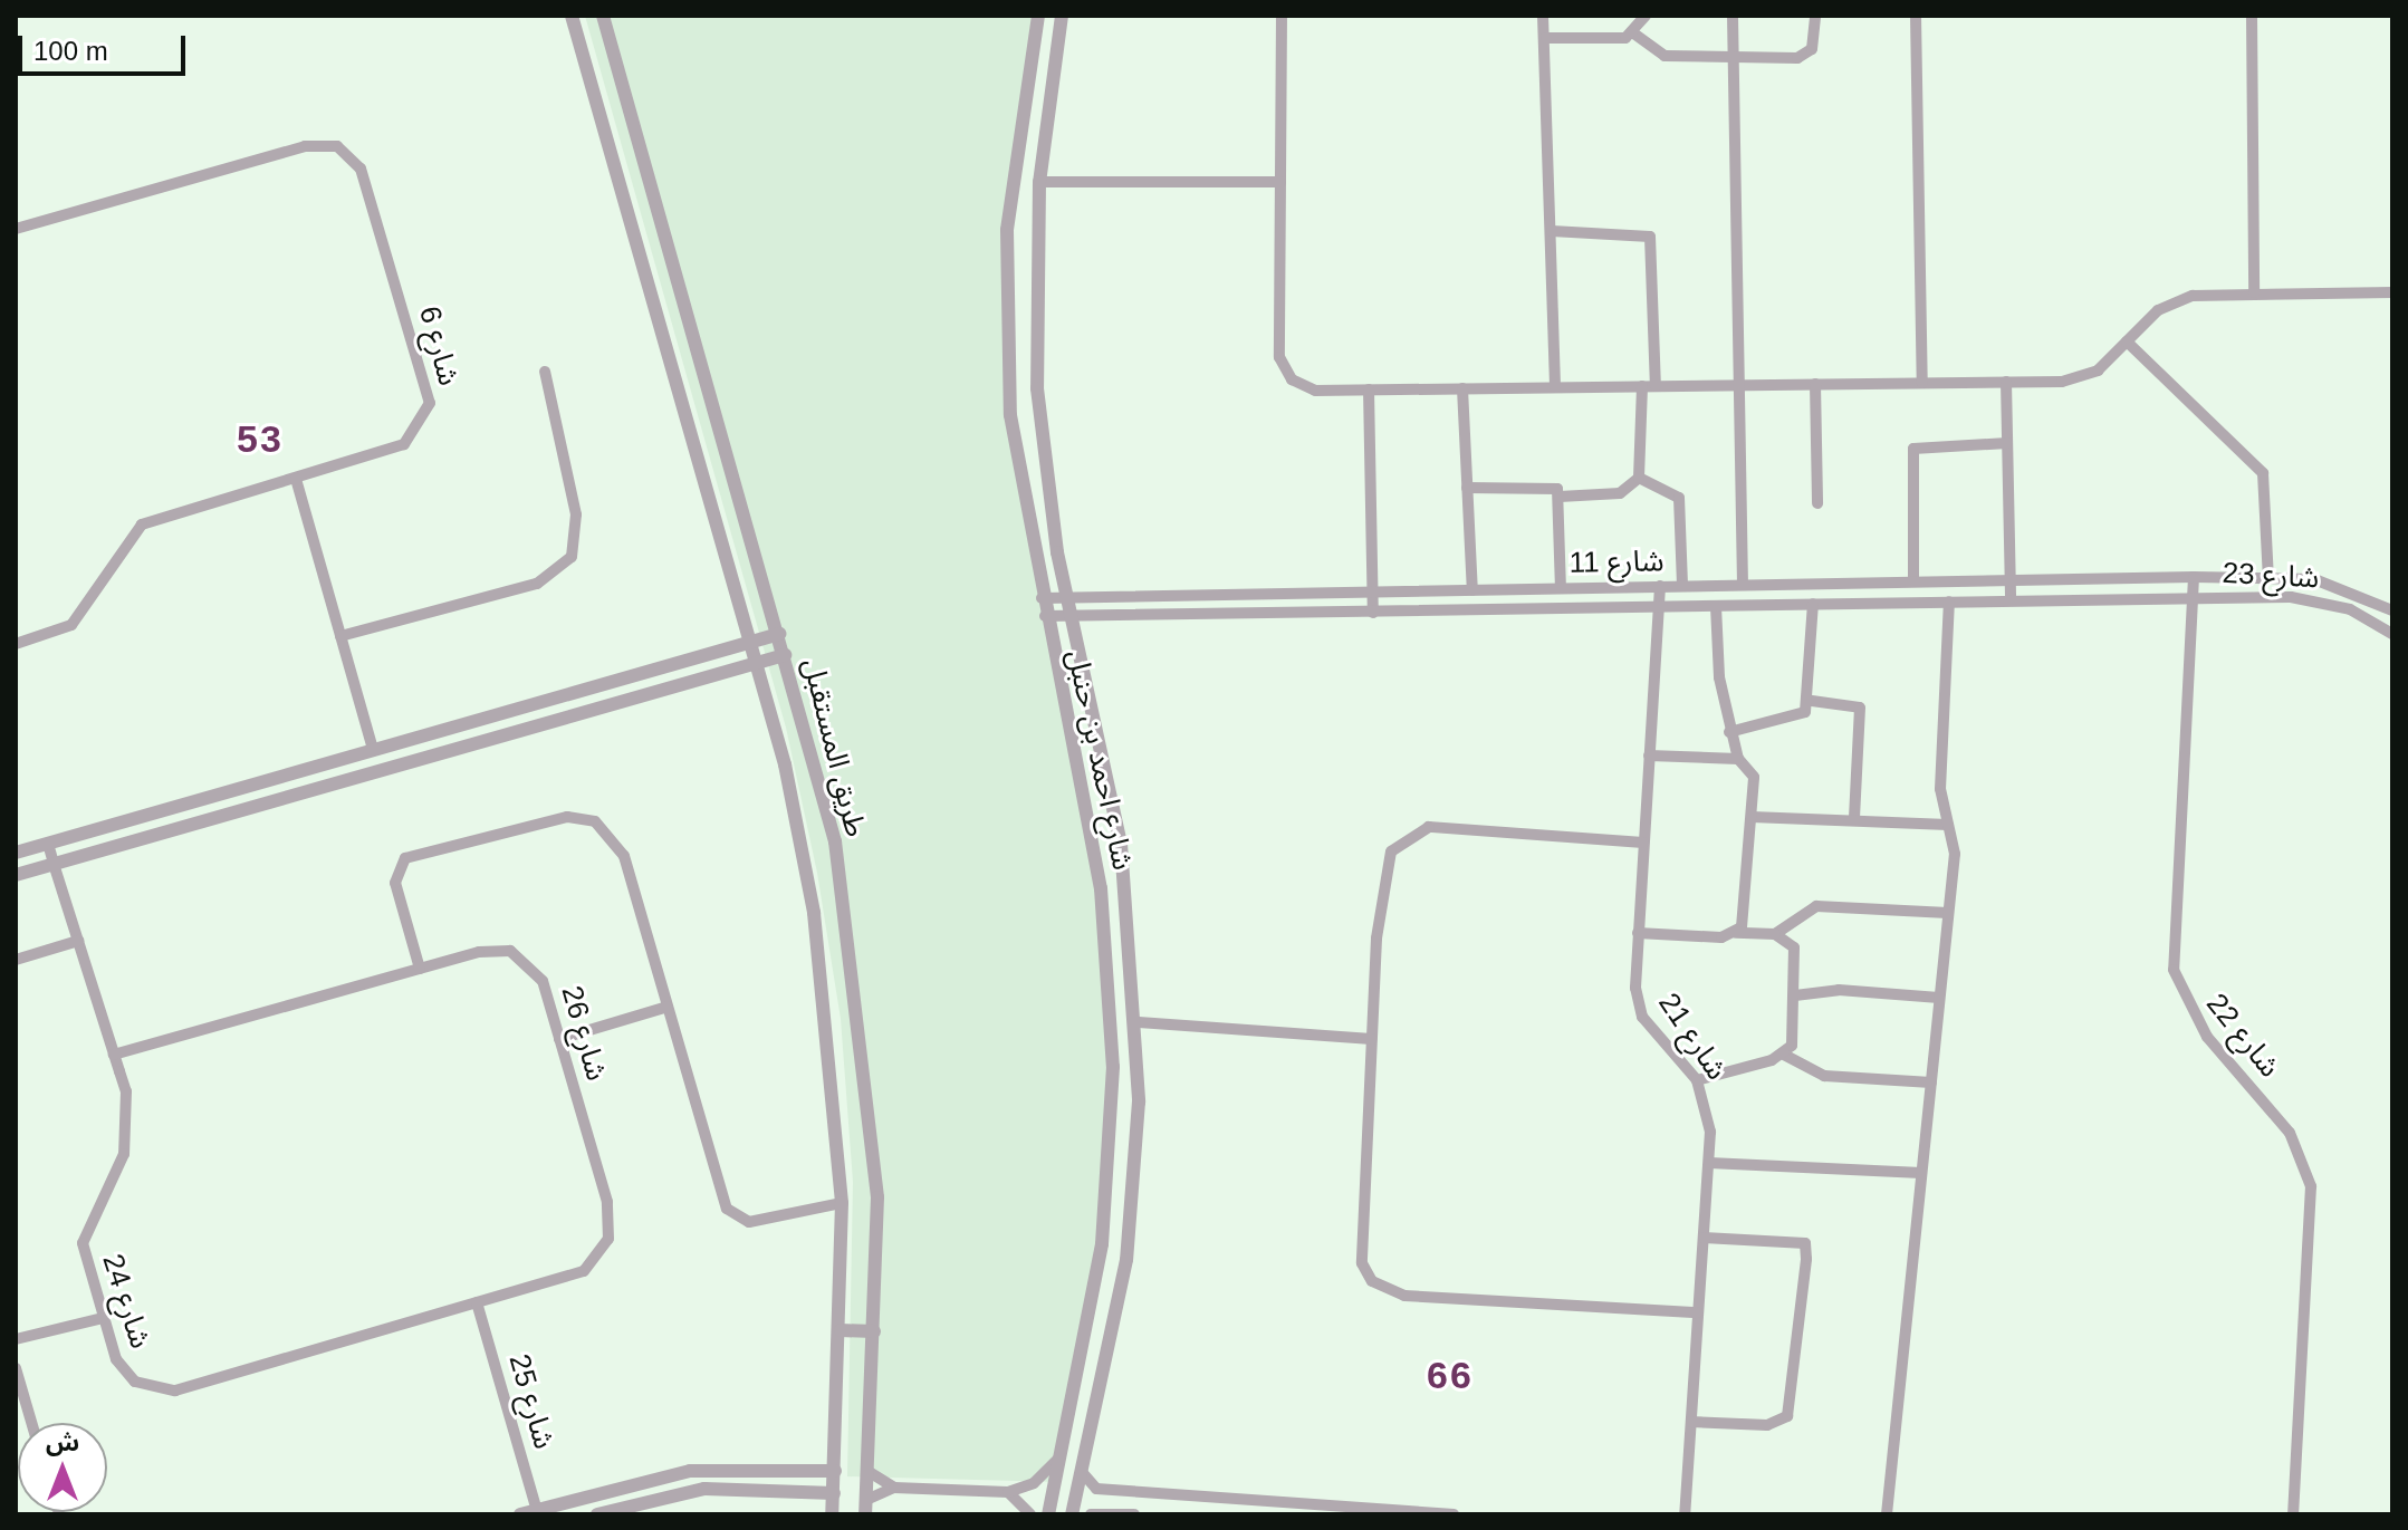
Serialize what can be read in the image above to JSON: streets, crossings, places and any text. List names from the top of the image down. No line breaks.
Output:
{"streets":{"street":["شارع 6","شارع 11","شارع 23","طريق المستقبل","شارع احمد بن حنبل","شارع 26","شارع 22","شارع 21","شارع 24","شارع 25"]},"crossings":[["شارع 11","شارع 23"],["شارع 11","شارع احمد بن حنبل"],["شارع 11","شارع 22"],["شارع 11","شارع 21"],["شارع 23","شارع 22"],["شارع 26","شارع 24"],["شارع 26","شارع 25"],["شارع 24","شارع 25"]],"districts":["53","66"],"scale_bar":"100 m","north":"top"}
